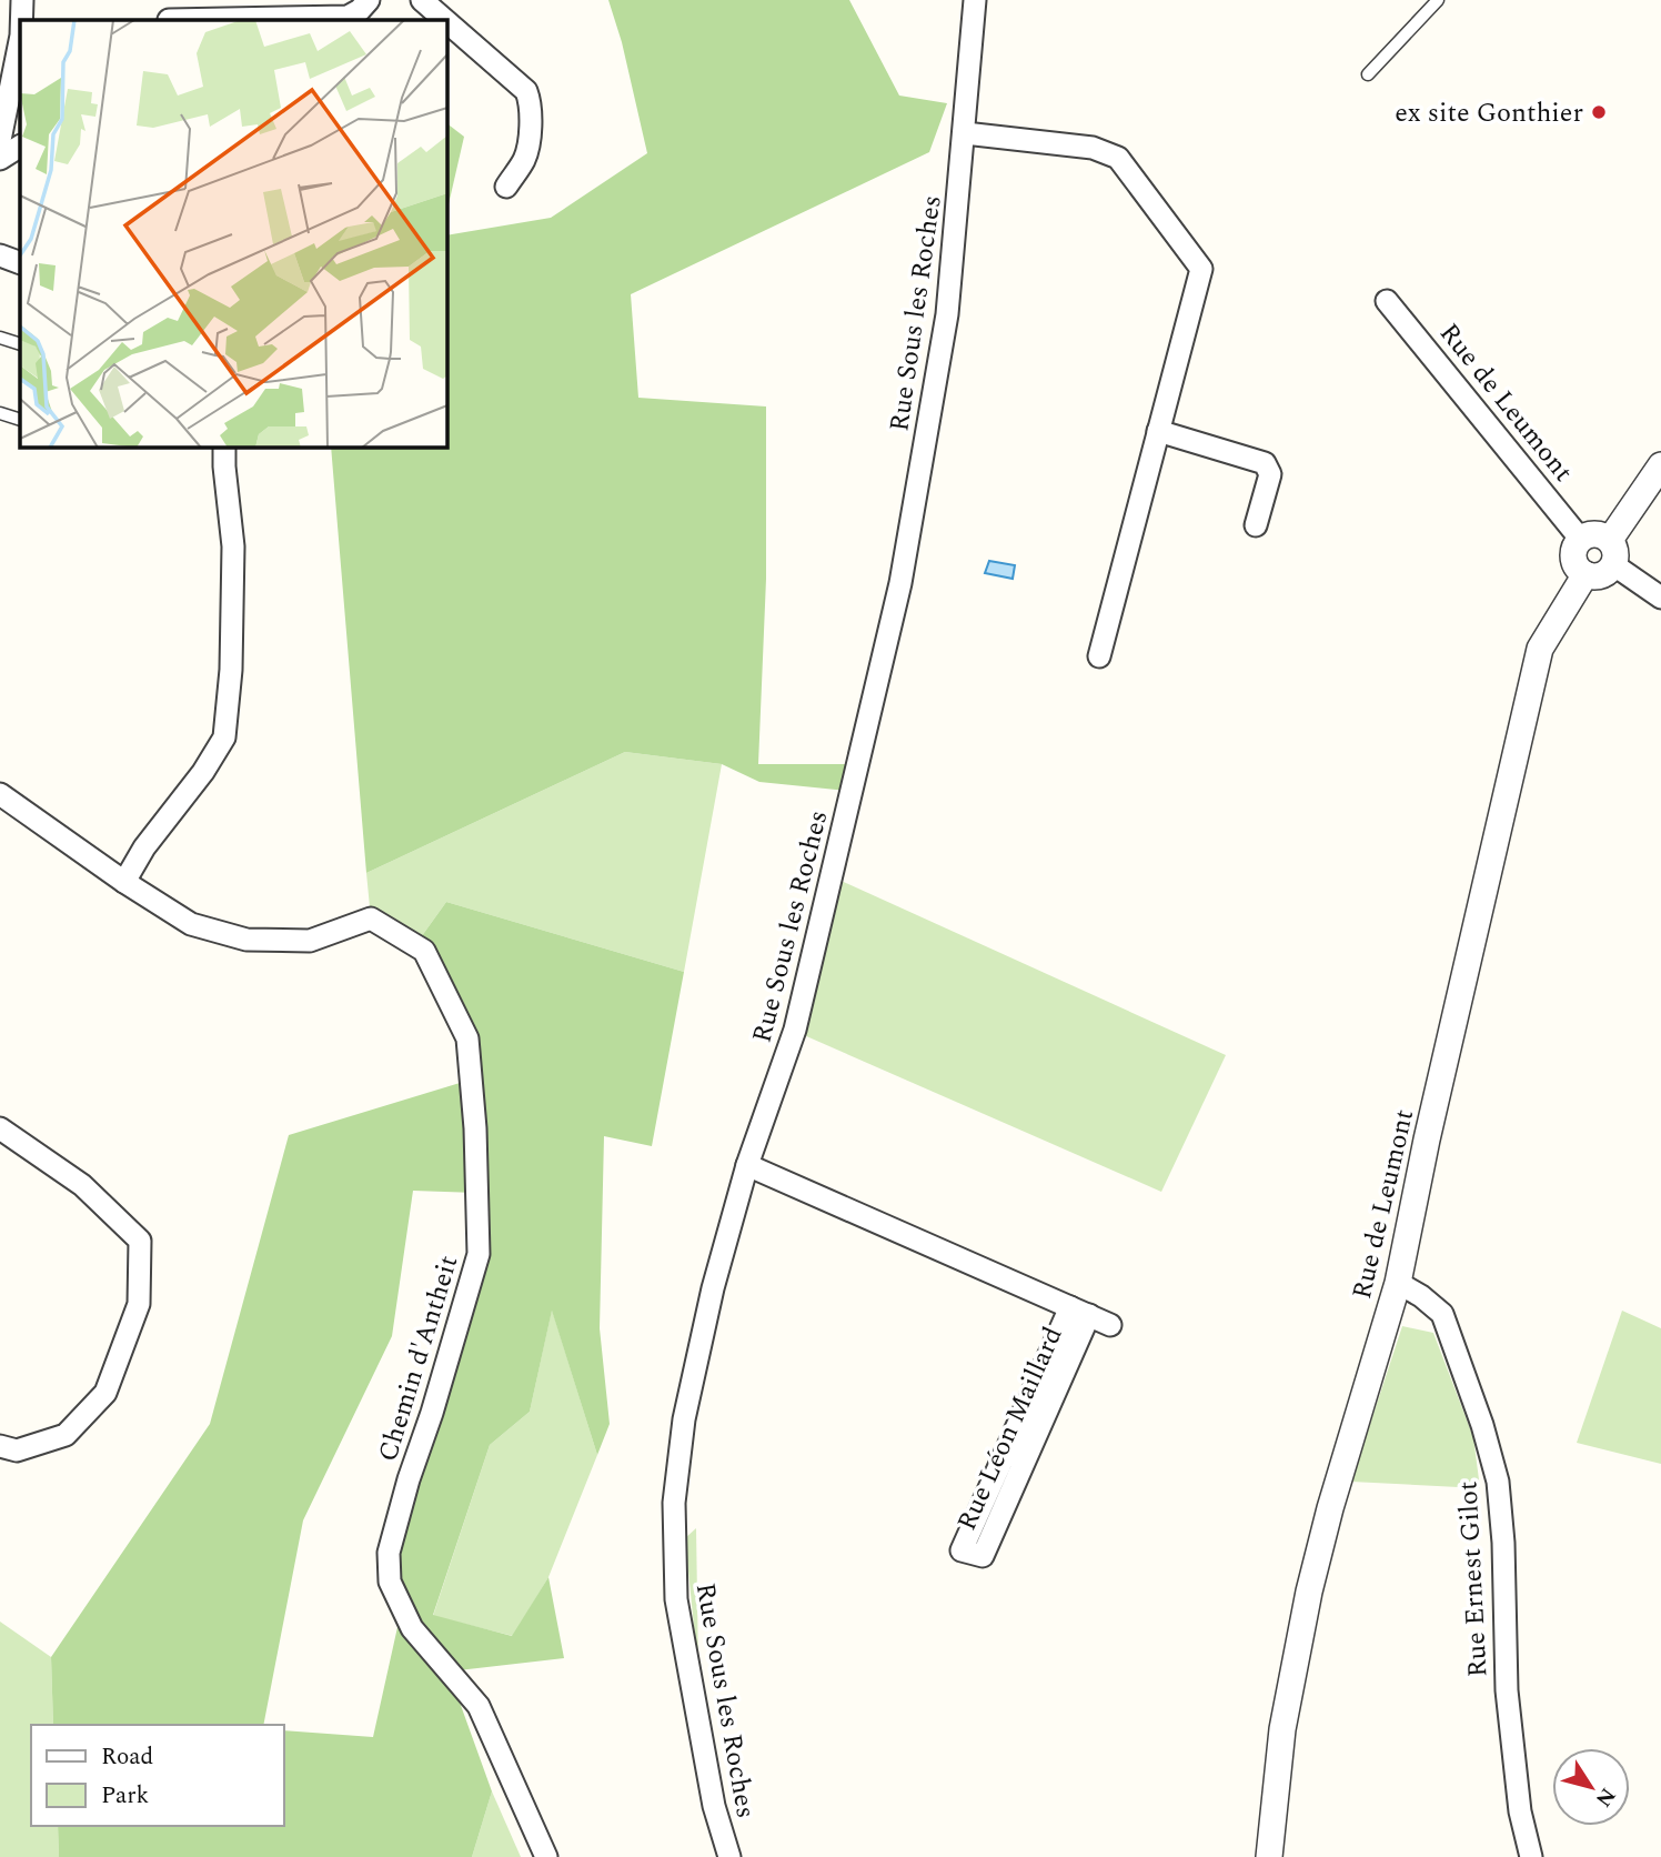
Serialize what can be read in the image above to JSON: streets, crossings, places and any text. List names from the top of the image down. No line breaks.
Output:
{"streets":{"street":["Rue Sous les Roches","Rue de Leumont","Chemin d'Antheit","Rue Léon Maillard","Rue Ernest Gilot"]},"crossings":[["Rue Sous les Roches","Rue Léon Maillard"],["Rue de Leumont","Rue Ernest Gilot"]],"places":["ex site Gonthier"],"legend":["Road","Park"],"north":"bottom right"}
